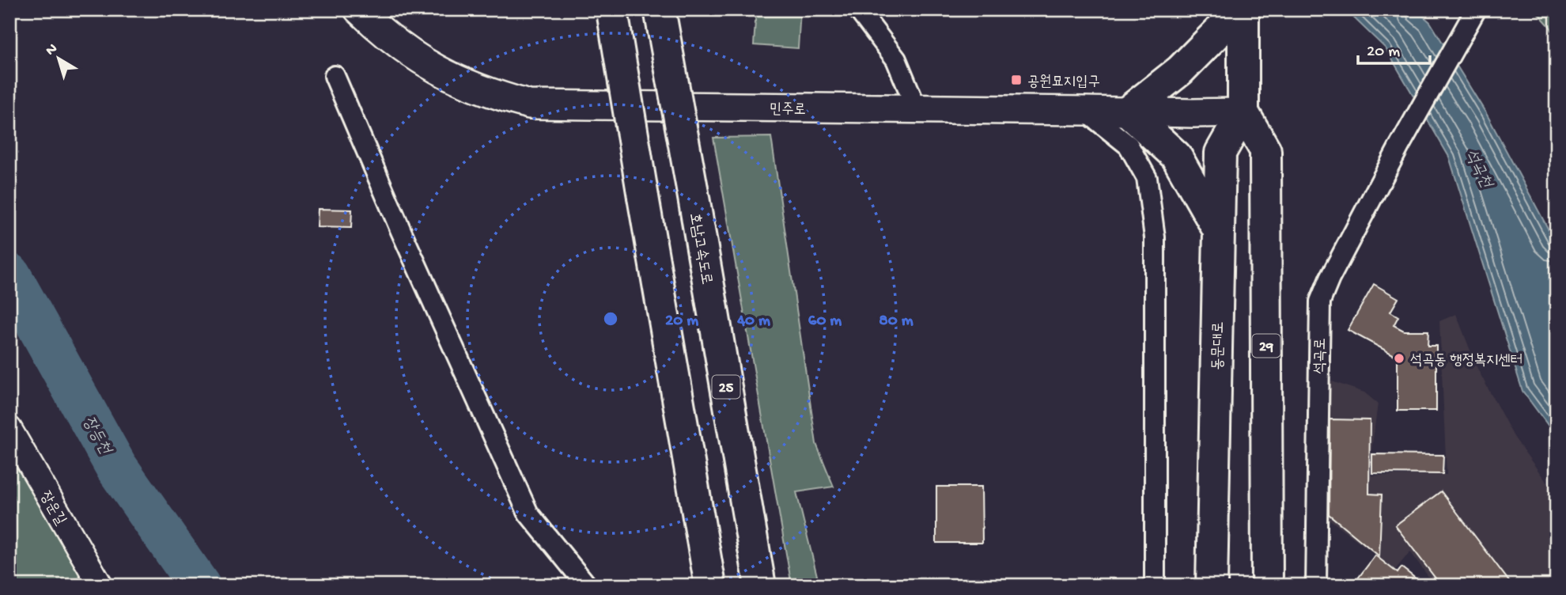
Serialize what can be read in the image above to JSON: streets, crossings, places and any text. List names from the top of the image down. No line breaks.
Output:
{"streets":{"main road":["민주로","호남고속도로","동문대로","29","25"],"street":["석곡로","장운길"]},"crossings":[["민주로","동문대로"],["민주로","29"],["동문대로","29"]],"water":["석곡천","장등천"],"places":{"transit":["공원묘지입구"],"other":["석곡동 행정복지센터"]},"scale_bar":"20 m","north":"top left","rings":["20 m","40 m","60 m","80 m"]}
